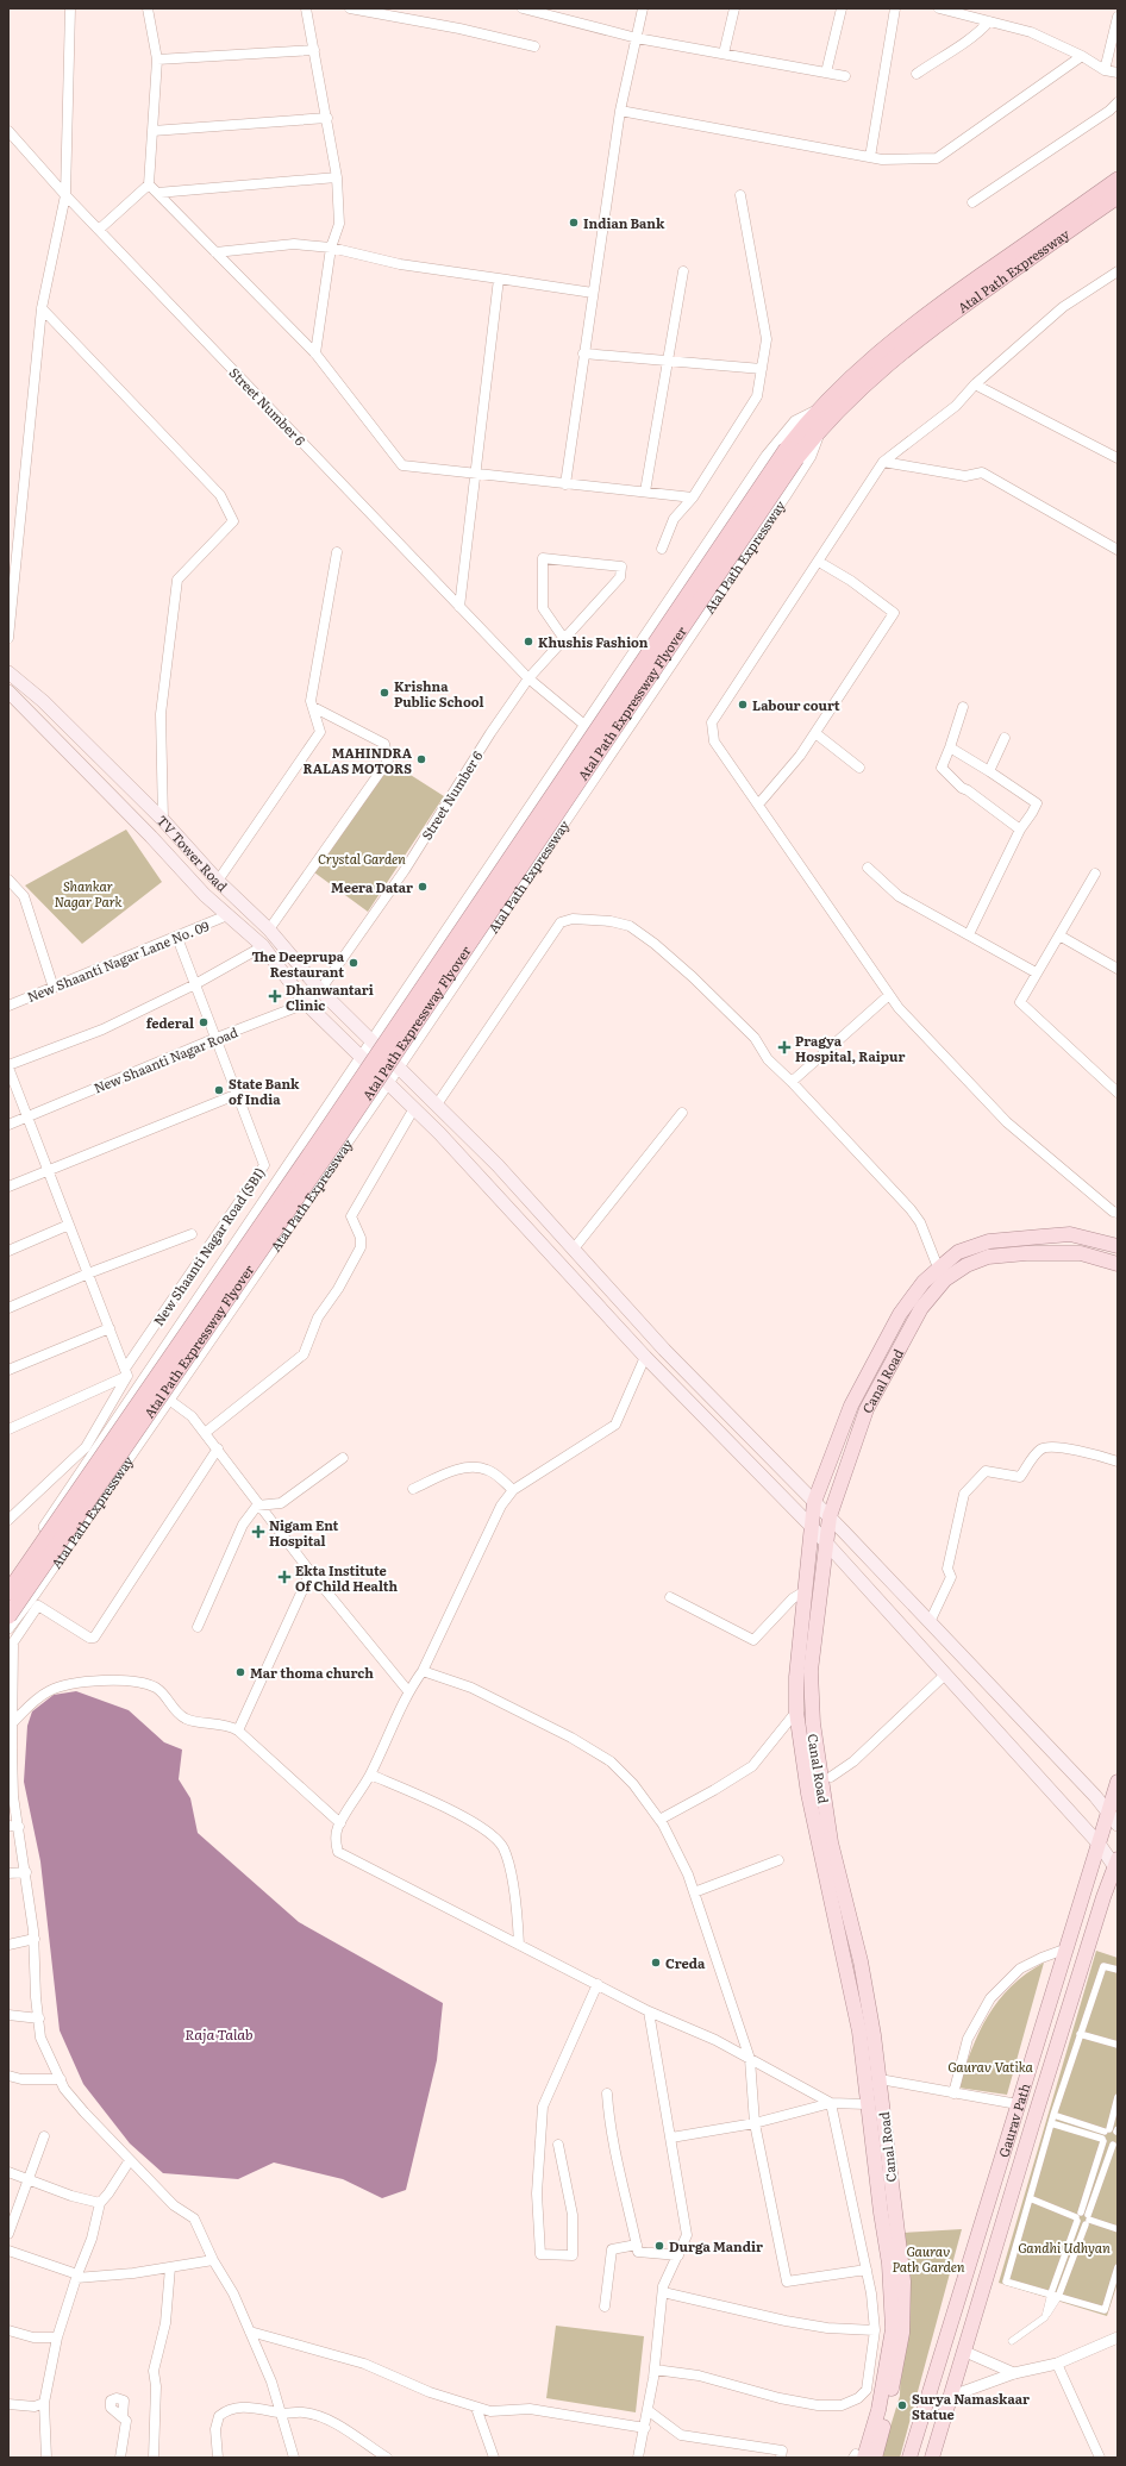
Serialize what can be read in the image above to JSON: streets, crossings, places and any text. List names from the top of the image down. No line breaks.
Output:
{"streets":{"highway":["Atal Path Expressway","Atal Path Expressway Flyover"],"main road":["TV Tower Road","Canal Road","Gaurav Path"],"street":["Street Number 6","New Shaanti Nagar Lane No. 09","New Shaanti Nagar Road","New Shaanti Nagar Road (SBI)"]},"crossings":[["Atal Path Expressway","Atal Path Expressway Flyover"],["Atal Path Expressway","TV Tower Road"],["Street Number 6","TV Tower Road"],["Street Number 6","New Shaanti Nagar Road"],["TV Tower Road","New Shaanti Nagar Lane No. 09"],["TV Tower Road","New Shaanti Nagar Road"],["TV Tower Road","Canal Road"],["TV Tower Road","Gaurav Path"],["New Shaanti Nagar Lane No. 09","New Shaanti Nagar Road (SBI)"],["New Shaanti Nagar Road","New Shaanti Nagar Road (SBI)"]],"water":["Raja Talab"],"parks":["Crystal Garden","Shankar Nagar Park","Gaurav Vatika","Gandhi Udhyan","Gaurav Path Garden"],"places":{"other":["Indian Bank","Khushis Fashion","Krishna Public School","Labour court","MAHINDRA RALAS MOTORS","Meera Datar","The Deeprupa Restaurant","federal","State Bank of India","Mar thoma church","Creda","Durga Mandir","Surya Namaskaar Statue"],"health":["Dhanwantari Clinic","Pragya Hospital, Raipur","Nigam Ent Hospital","Ekta Institute Of Child Health"]}}
